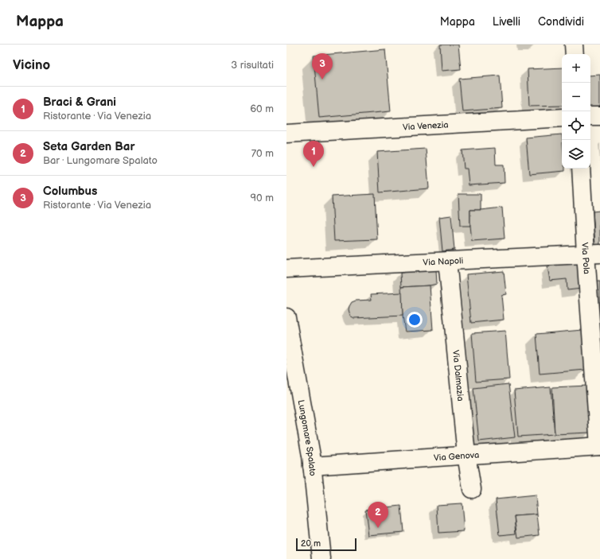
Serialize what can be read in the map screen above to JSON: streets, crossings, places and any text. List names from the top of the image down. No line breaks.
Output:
{"streets":{"street":["Via Venezia","Via Pola","Via Napoli","Via Dalmazia","Lungomare Spalato","Via Genova"]},"crossings":[["Via Pola","Via Napoli"],["Via Pola","Via Genova"],["Via Napoli","Via Dalmazia"],["Via Dalmazia","Via Genova"],["Lungomare Spalato","Via Genova"]],"scale_bar":"20 m","page":{"header":"Mappa","nav":["Mappa","Livelli","Condividi"],"heading":["Vicino","3 risultati"],"pins":["3","1","2"],"map_buttons":["+","−"],"list":[{"mark":"1","name":"Braci & Grani","note":"Ristorante · Via Venezia","value":"60 m"},{"mark":"2","name":"Seta Garden Bar","note":"Bar · Lungomare Spalato","value":"70 m"},{"mark":"3","name":"Columbus","note":"Ristorante · Via Venezia","value":"90 m"}],"scale":"20 m"}}
